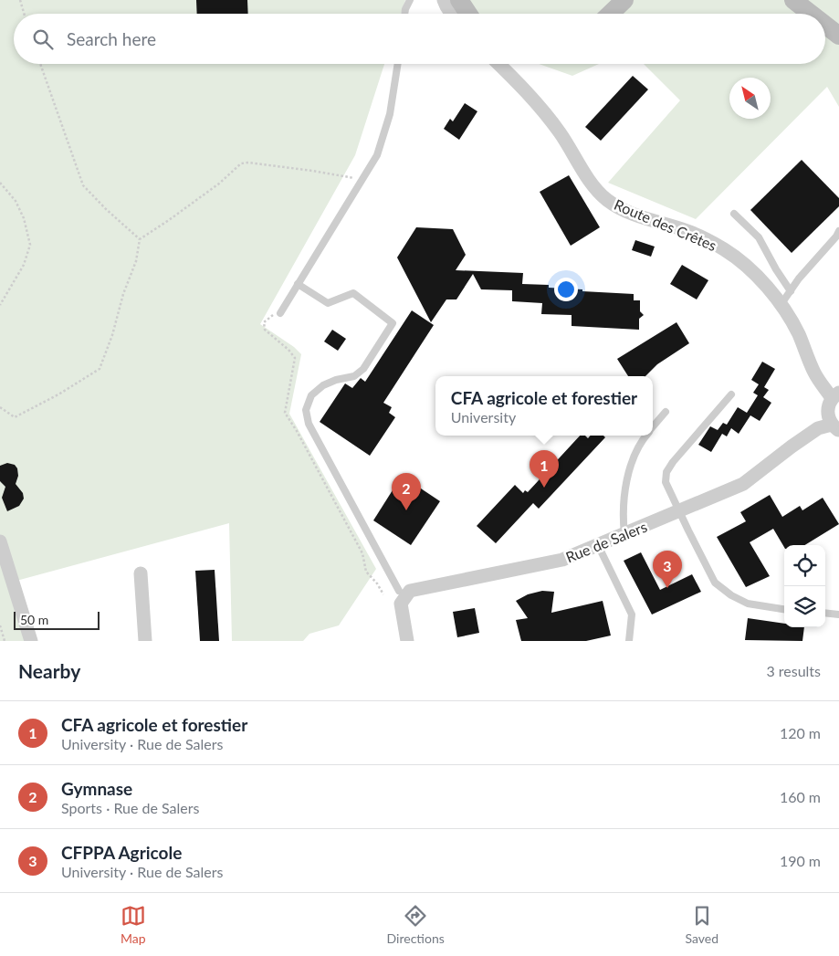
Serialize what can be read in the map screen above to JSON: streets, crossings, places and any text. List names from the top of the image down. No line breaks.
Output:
{"streets":{"street":["Route des Crêtes","Rue de Salers"]},"scale_bar":"50 m","north":"top left","page":{"search":"Search here","popup":["CFA agricole et forestier","University"],"pins":["1","2","3"],"scale":"50 m","heading":["Nearby","3 results"],"list":[{"mark":"1","name":"CFA agricole et forestier","note":"University · Rue de Salers","value":"120 m"},{"mark":"2","name":"Gymnase","note":"Sports · Rue de Salers","value":"160 m"},{"mark":"3","name":"CFPPA Agricole","note":"University · Rue de Salers","value":"190 m"}],"nav":["Map","Directions","Saved"]}}
